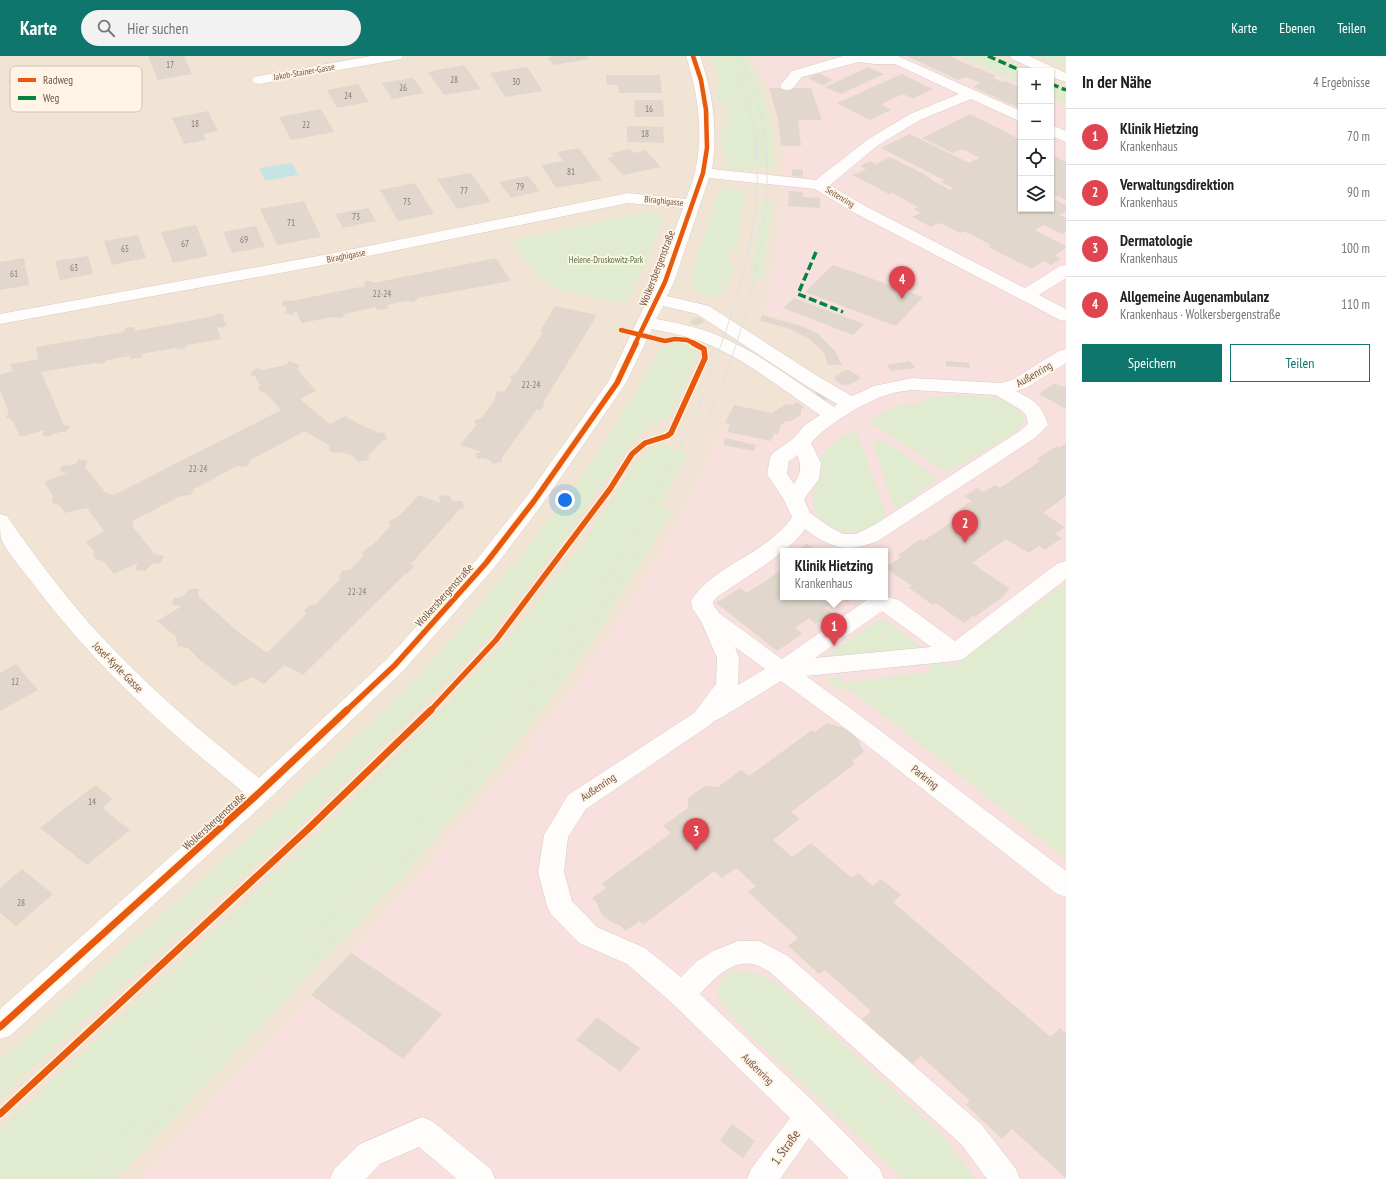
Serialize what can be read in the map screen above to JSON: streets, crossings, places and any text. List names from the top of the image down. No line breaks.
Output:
{"streets":{"street":["Jakob-Stainer-Gasse","Seitenring","Biraghigasse","Wolkersbergenstraße","Außenring","Josef-Kyrle-Gasse","Parkring","1. Straße"]},"crossings":[["Biraghigasse","Wolkersbergenstraße"],["Wolkersbergenstraße","Josef-Kyrle-Gasse"],["Außenring","Parkring"],["Außenring","1. Straße"]],"parks":["Helene-Druskowitz-Park"],"house_numbers":["17","28","30","26","24","16","18","22","18","81","79","77","75","73","71","69","67","65","63","61","22-24","22-24","22-24","22-24","12","14","28"],"legend":["Radweg","Weg"],"page":{"header":"Karte","search":"Hier suchen","nav":["Karte","Ebenen","Teilen"],"heading":["In der Nähe","4 Ergebnisse"],"map_buttons":["+","−"],"list":[{"mark":"1","name":"Klinik Hietzing","note":"Krankenhaus","value":"70 m"},{"mark":"2","name":"Verwaltungsdirektion","note":"Krankenhaus","value":"90 m"},{"mark":"3","name":"Dermatologie","note":"Krankenhaus","value":"100 m"},{"mark":"4","name":"Allgemeine Augenambulanz","note":"Krankenhaus · Wolkersbergenstraße","value":"110 m"}],"pins":["4","2","1","3"],"buttons":["Speichern","Teilen"],"popup":["Klinik Hietzing","Krankenhaus"]}}
